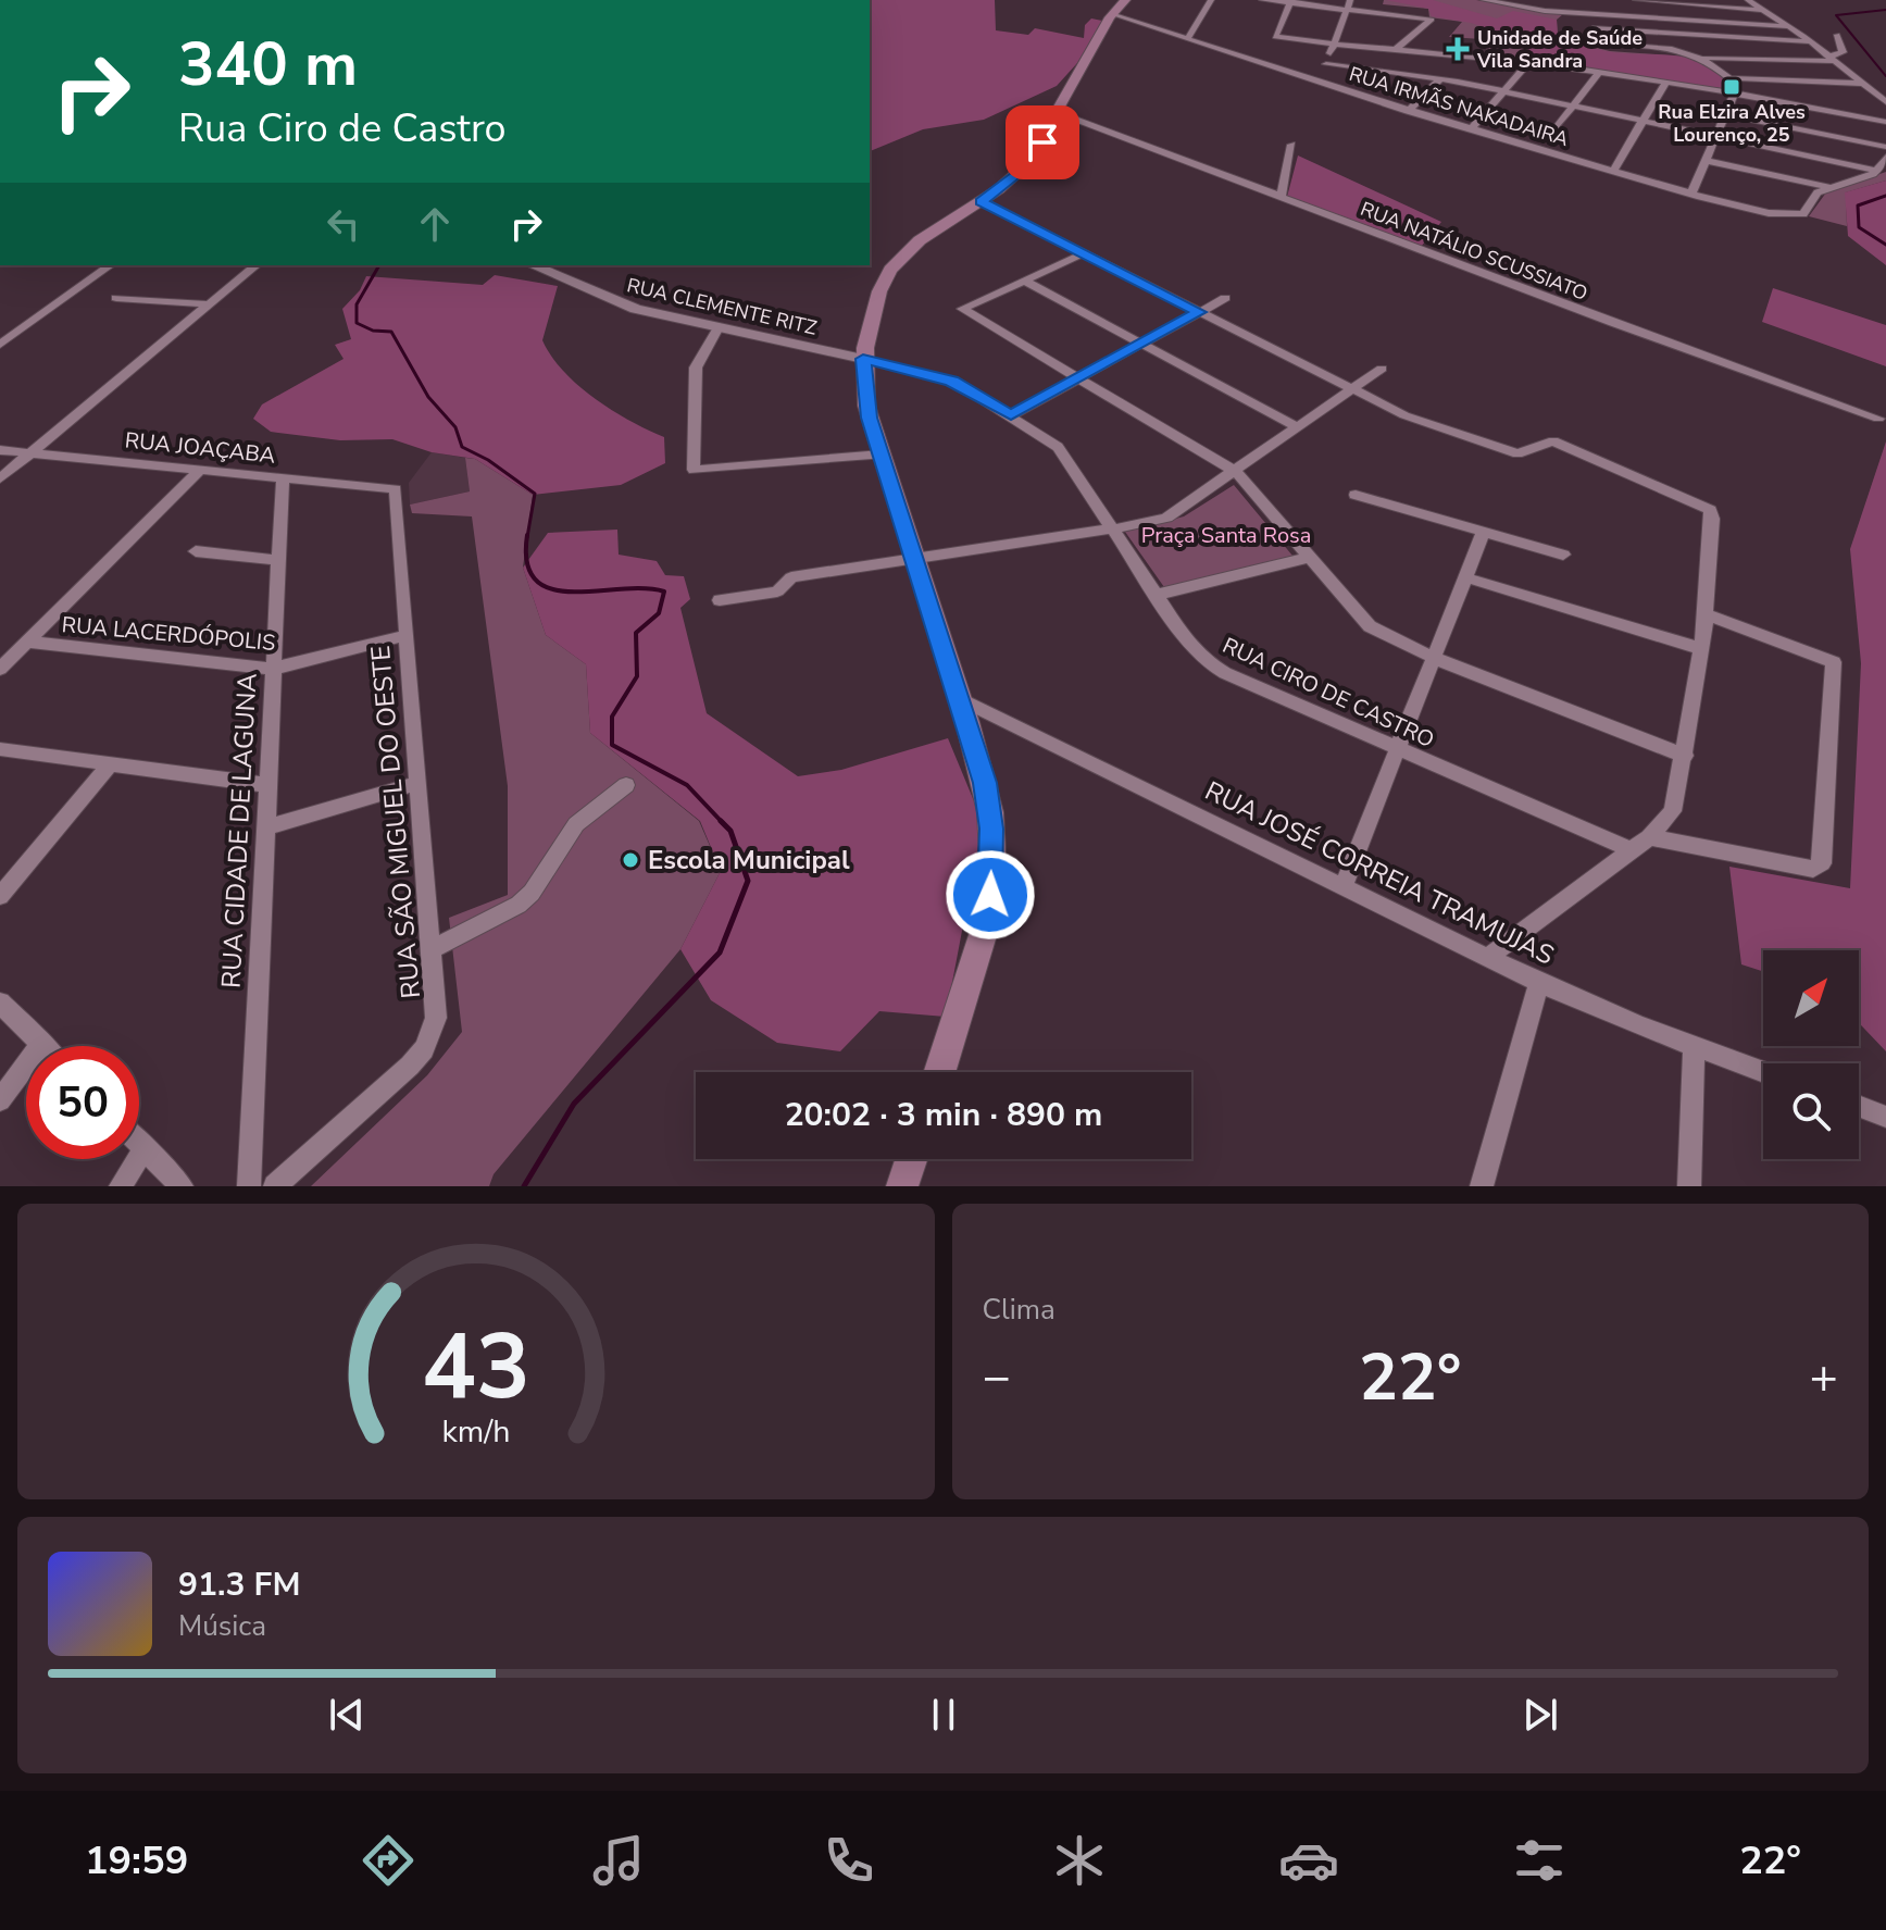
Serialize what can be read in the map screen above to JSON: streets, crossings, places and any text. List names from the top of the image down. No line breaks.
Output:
{"streets":{"street":["RUA IRMÃS NAKADAIRA","RUA NATÁLIO SCUSSIATO","RUA CLEMENTE RITZ","RUA JOAÇABA","RUA LACERDÓPOLIS","RUA CIRO DE CASTRO","RUA SÃO MIGUEL DO OESTE","RUA CIDADE DE LAGUNA","RUA JOSÉ CORREIA TRAMUJAS"]},"crossings":[["RUA CLEMENTE RITZ","RUA CIRO DE CASTRO"],["RUA JOAÇABA","RUA SÃO MIGUEL DO OESTE"],["RUA JOAÇABA","RUA CIDADE DE LAGUNA"],["RUA LACERDÓPOLIS","RUA SÃO MIGUEL DO OESTE"],["RUA LACERDÓPOLIS","RUA CIDADE DE LAGUNA"]],"parks":["Praça Santa Rosa"],"places":{"health":["Unidade de Saúde Vila Sandra"],"transit":["Rua Elzira Alves Lourenço, 25"],"other":["Escola Municipal"]},"north":"top right","page":{"turn":["340 m","Rua Ciro de Castro"],"limit":"50","trip":"20:02 · 3 min · 890 m","tile":"Clima","heat":["−","22°","+"],"song":["91.3 FM","Música"],"tabs":["19:59","22°"],"gauge":["43","km/h"]}}
